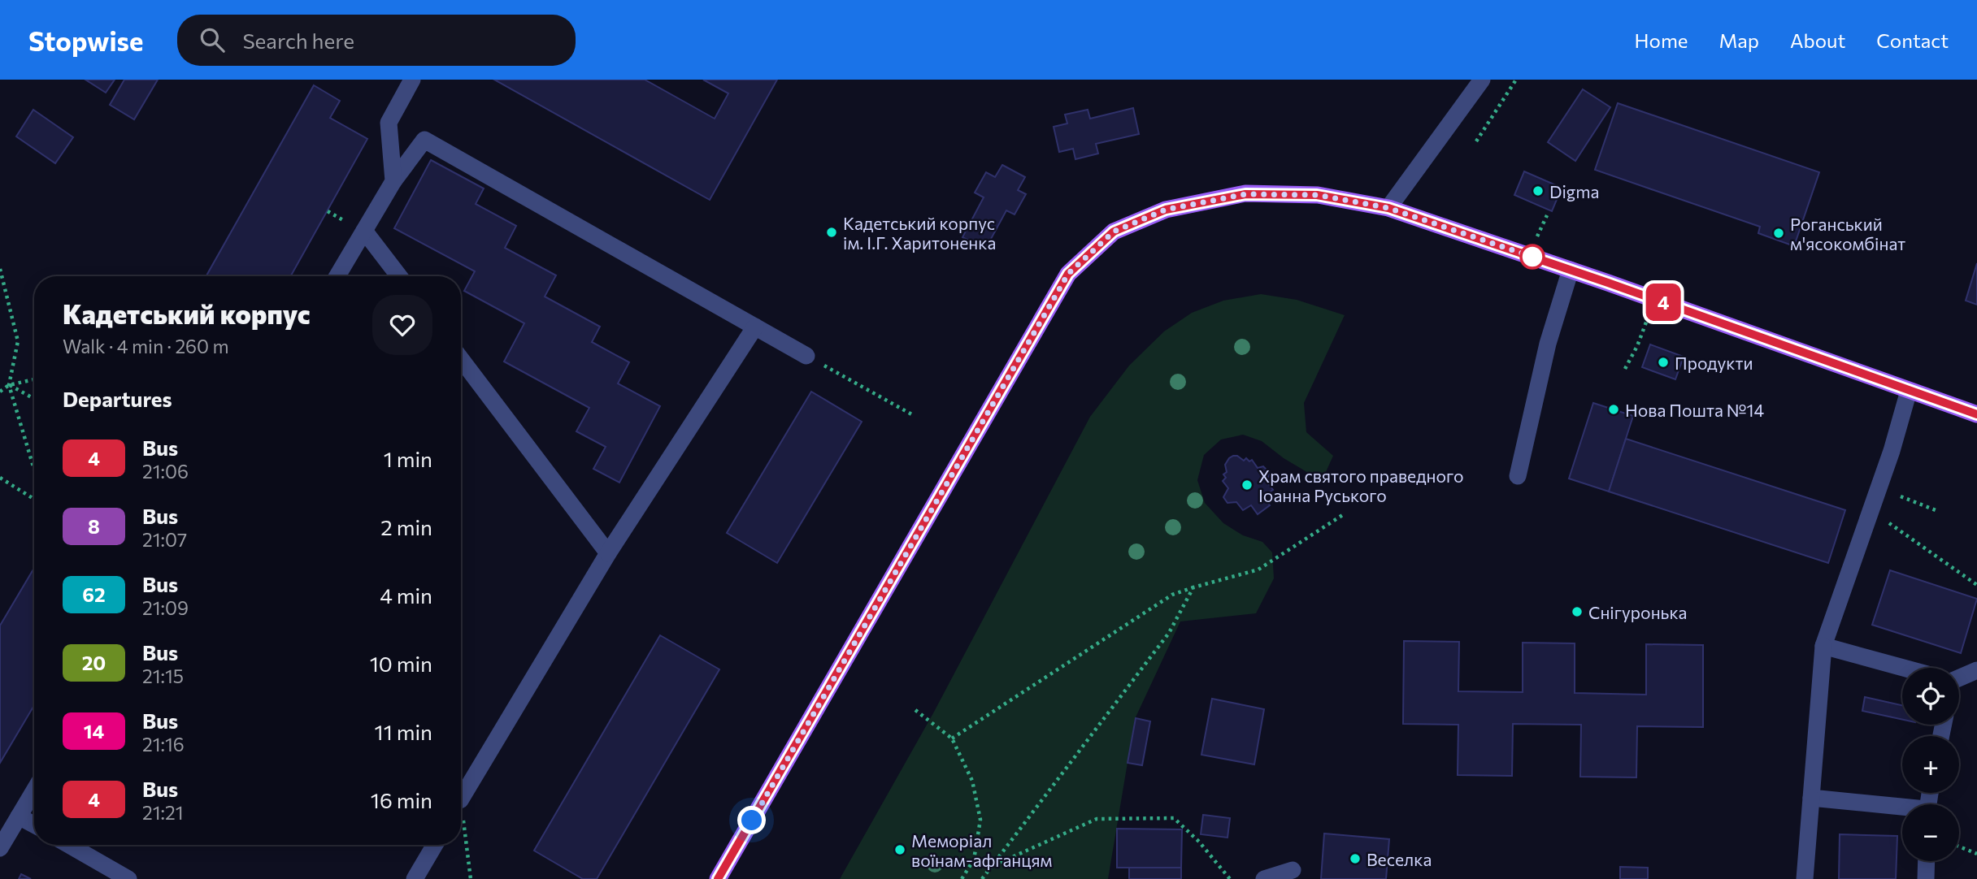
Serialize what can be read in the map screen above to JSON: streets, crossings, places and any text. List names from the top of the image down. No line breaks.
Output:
{"places":["Digma","Кадетський корпус ім. І.Г. Харитоненка","Роганський м'ясокомбінат","Продукти","Нова Пошта №14","Храм святого праведного Іоанна Руського","Снігуронька","Меморіал воїнам-афганцям","Веселка"],"lines":["bus line 4"],"page":{"header":"Stopwise","search":"Search here","nav":["Home","Map","About","Contact"],"on_map":"4","heading":[["Кадетський корпус","Walk · 4 min · 260 m"],"Departures"],"list":[{"mark":"4","name":"Bus","note":"21:06","value":"1 min"},{"mark":"8","name":"Bus","note":"21:07","value":"2 min"},{"mark":"62","name":"Bus","note":"21:09","value":"4 min"},{"mark":"20","name":"Bus","note":"21:15","value":"10 min"},{"mark":"14","name":"Bus","note":"21:16","value":"11 min"},{"mark":"4","name":"Bus","note":"21:21","value":"16 min"}],"map_buttons":["+","−"]}}
